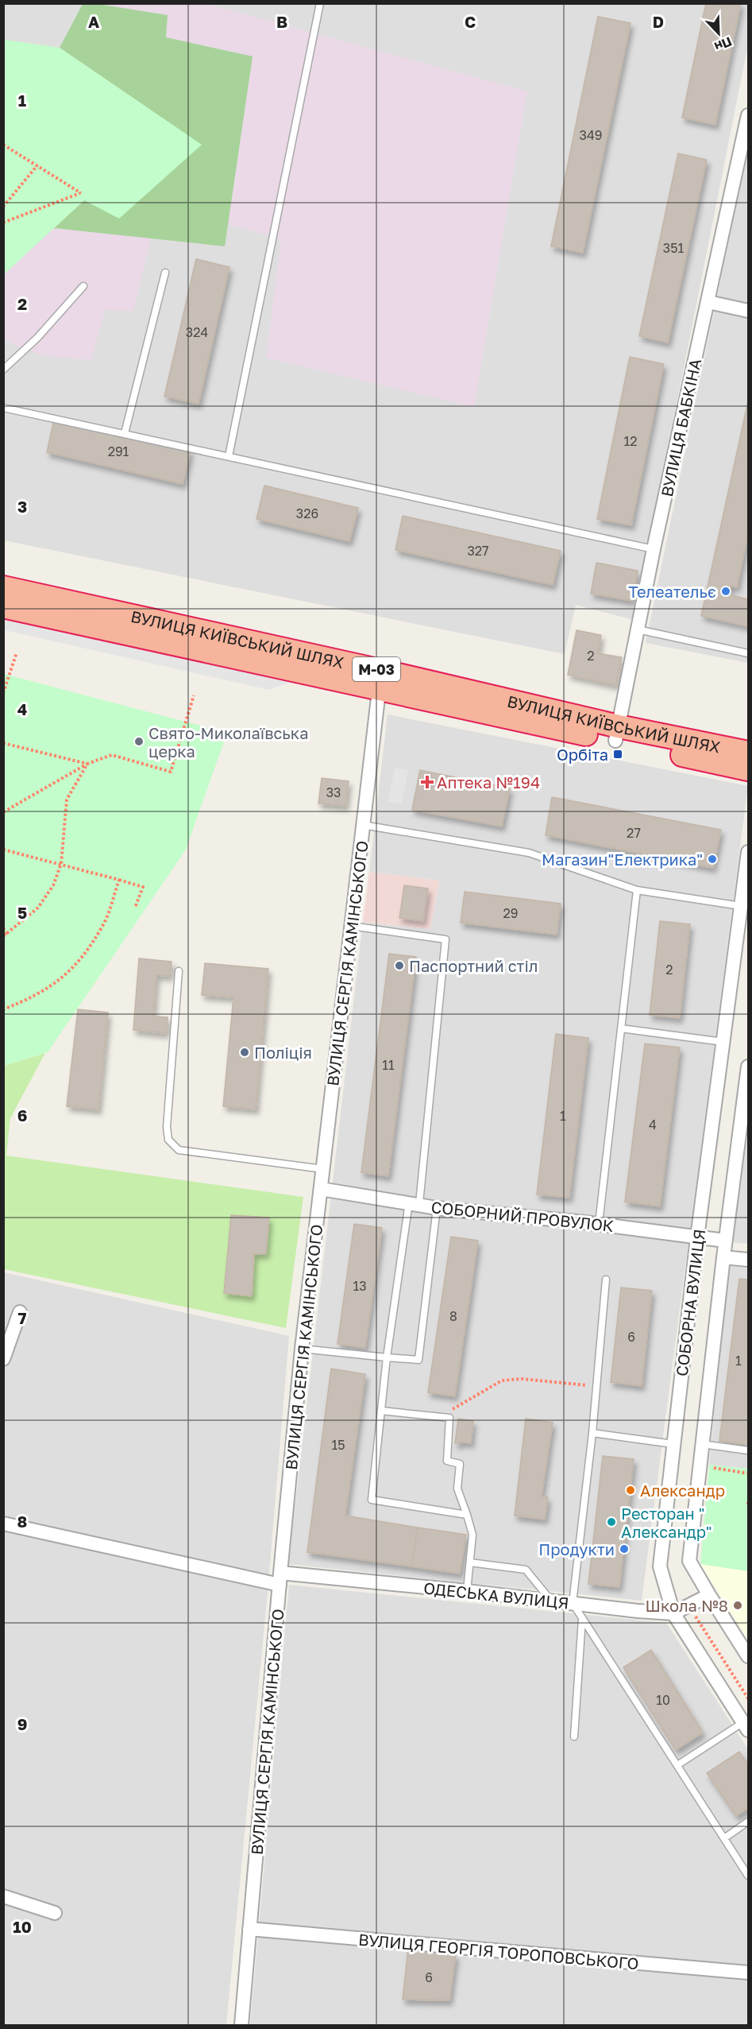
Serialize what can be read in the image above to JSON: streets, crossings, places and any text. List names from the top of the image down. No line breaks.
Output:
{"streets":{"highway":["ВУЛИЦЯ КИЇВСЬКИЙ ШЛЯХ","М-03"],"street":["ВУЛИЦЯ БАБКІНА","ВУЛИЦЯ СЕРГІЯ КАМІНСЬКОГО","СОБОРНИЙ ПРОВУЛОК","СОБОРНА ВУЛИЦЯ","ОДЕСЬКА ВУЛИЦЯ","ВУЛИЦЯ ГЕОРГІЯ ТОРОПОВСЬКОГО"]},"crossings":[["ВУЛИЦЯ БАБКІНА","ВУЛИЦЯ КИЇВСЬКИЙ ШЛЯХ"],["ВУЛИЦЯ КИЇВСЬКИЙ ШЛЯХ","ВУЛИЦЯ СЕРГІЯ КАМІНСЬКОГО"],["ВУЛИЦЯ СЕРГІЯ КАМІНСЬКОГО","СОБОРНИЙ ПРОВУЛОК"],["ВУЛИЦЯ СЕРГІЯ КАМІНСЬКОГО","ОДЕСЬКА ВУЛИЦЯ"],["ВУЛИЦЯ СЕРГІЯ КАМІНСЬКОГО","ВУЛИЦЯ ГЕОРГІЯ ТОРОПОВСЬКОГО"],["СОБОРНИЙ ПРОВУЛОК","СОБОРНА ВУЛИЦЯ"],["СОБОРНА ВУЛИЦЯ","ОДЕСЬКА ВУЛИЦЯ"]],"places":{"other":["Телеательє","Свято-Миколаївська церка","Магазин\"Електрика\"","Паспортний стіл","Поліція","Александр","Ресторан \" Александр\"","Продукти","Школа №8"],"transit":["Орбіта"],"health":["Аптека №194"]},"house_numbers":["349","351","324","12","291","326","327","2","33","27","29","2","11","1","4","13","8","6","1","15","10","6"],"north":"bottom right","grid":{"columns":["A","B","C","D"],"rows":["1","2","3","4","5","6","7","8","9","10"]}}
